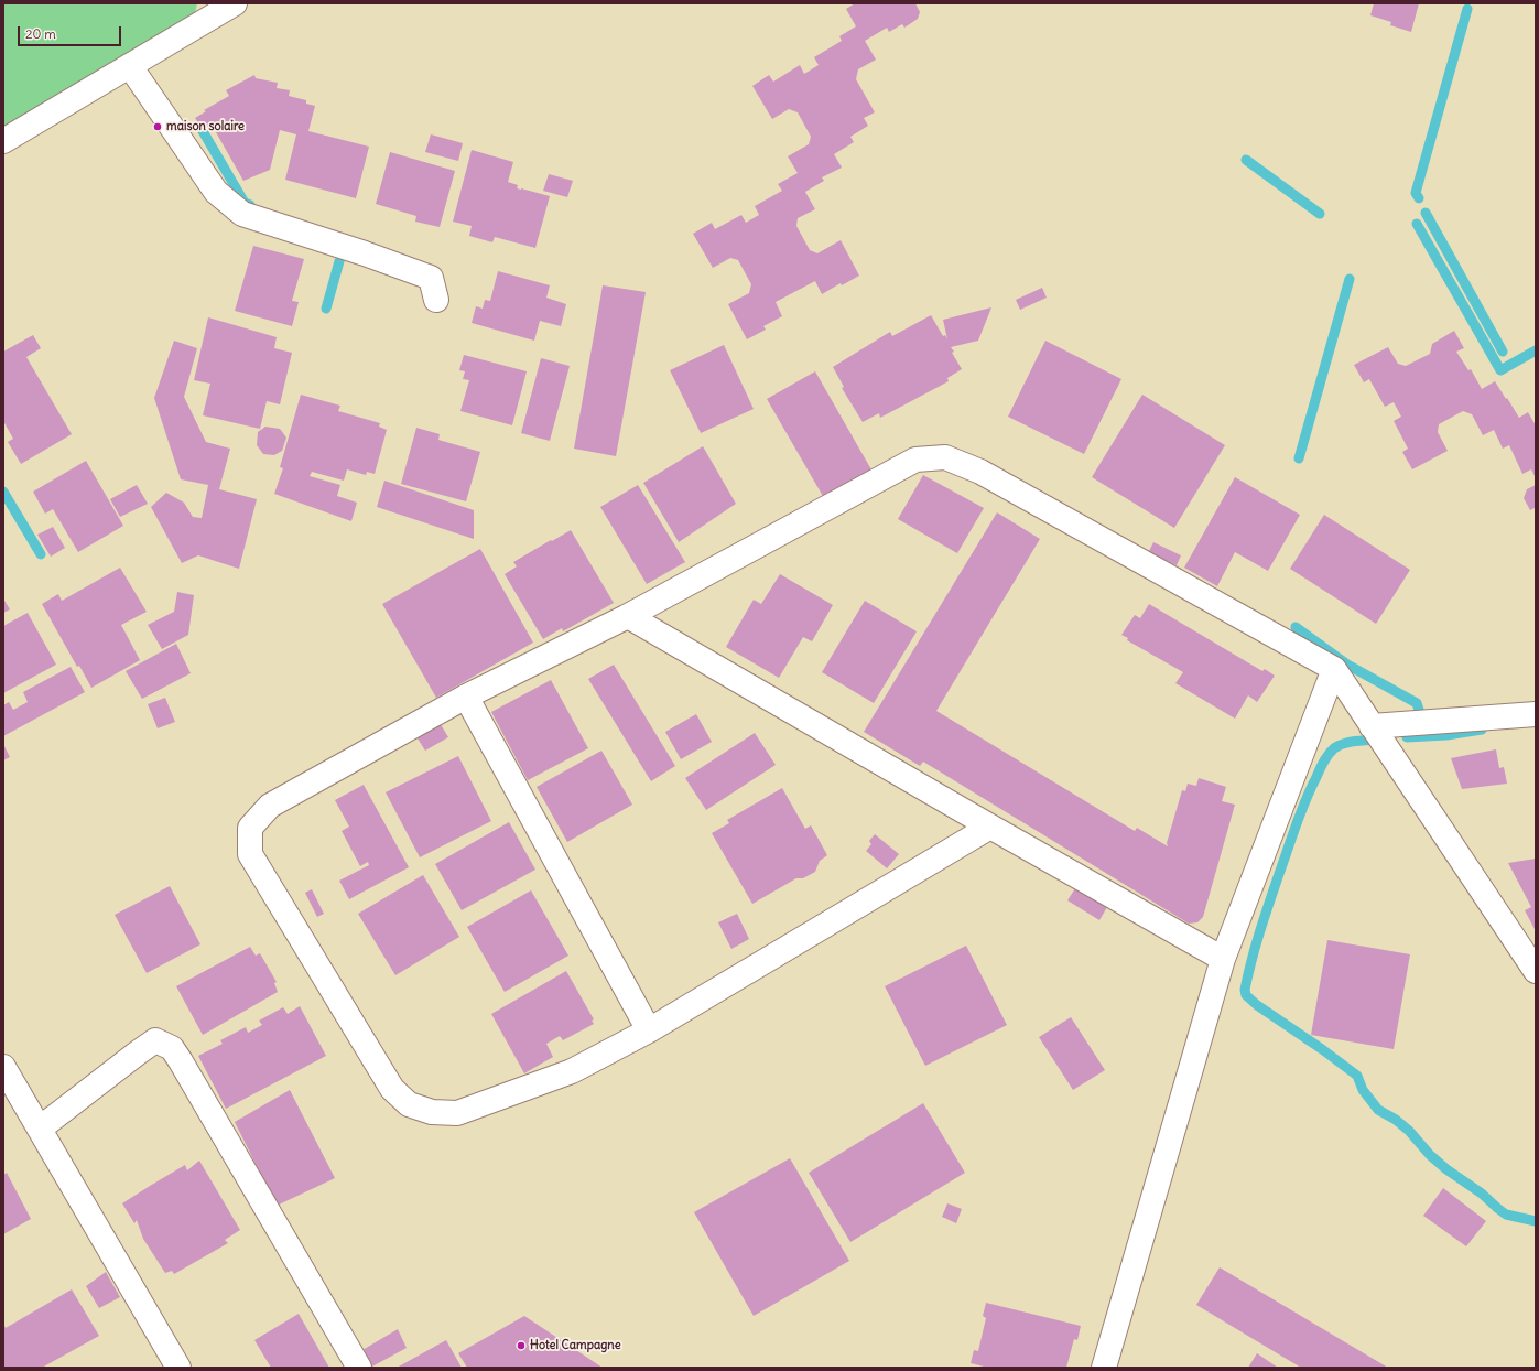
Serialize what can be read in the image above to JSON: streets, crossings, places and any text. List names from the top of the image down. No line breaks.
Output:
{"places":["maison solaire","Hotel Campagne"],"scale_bar":"20 m"}
